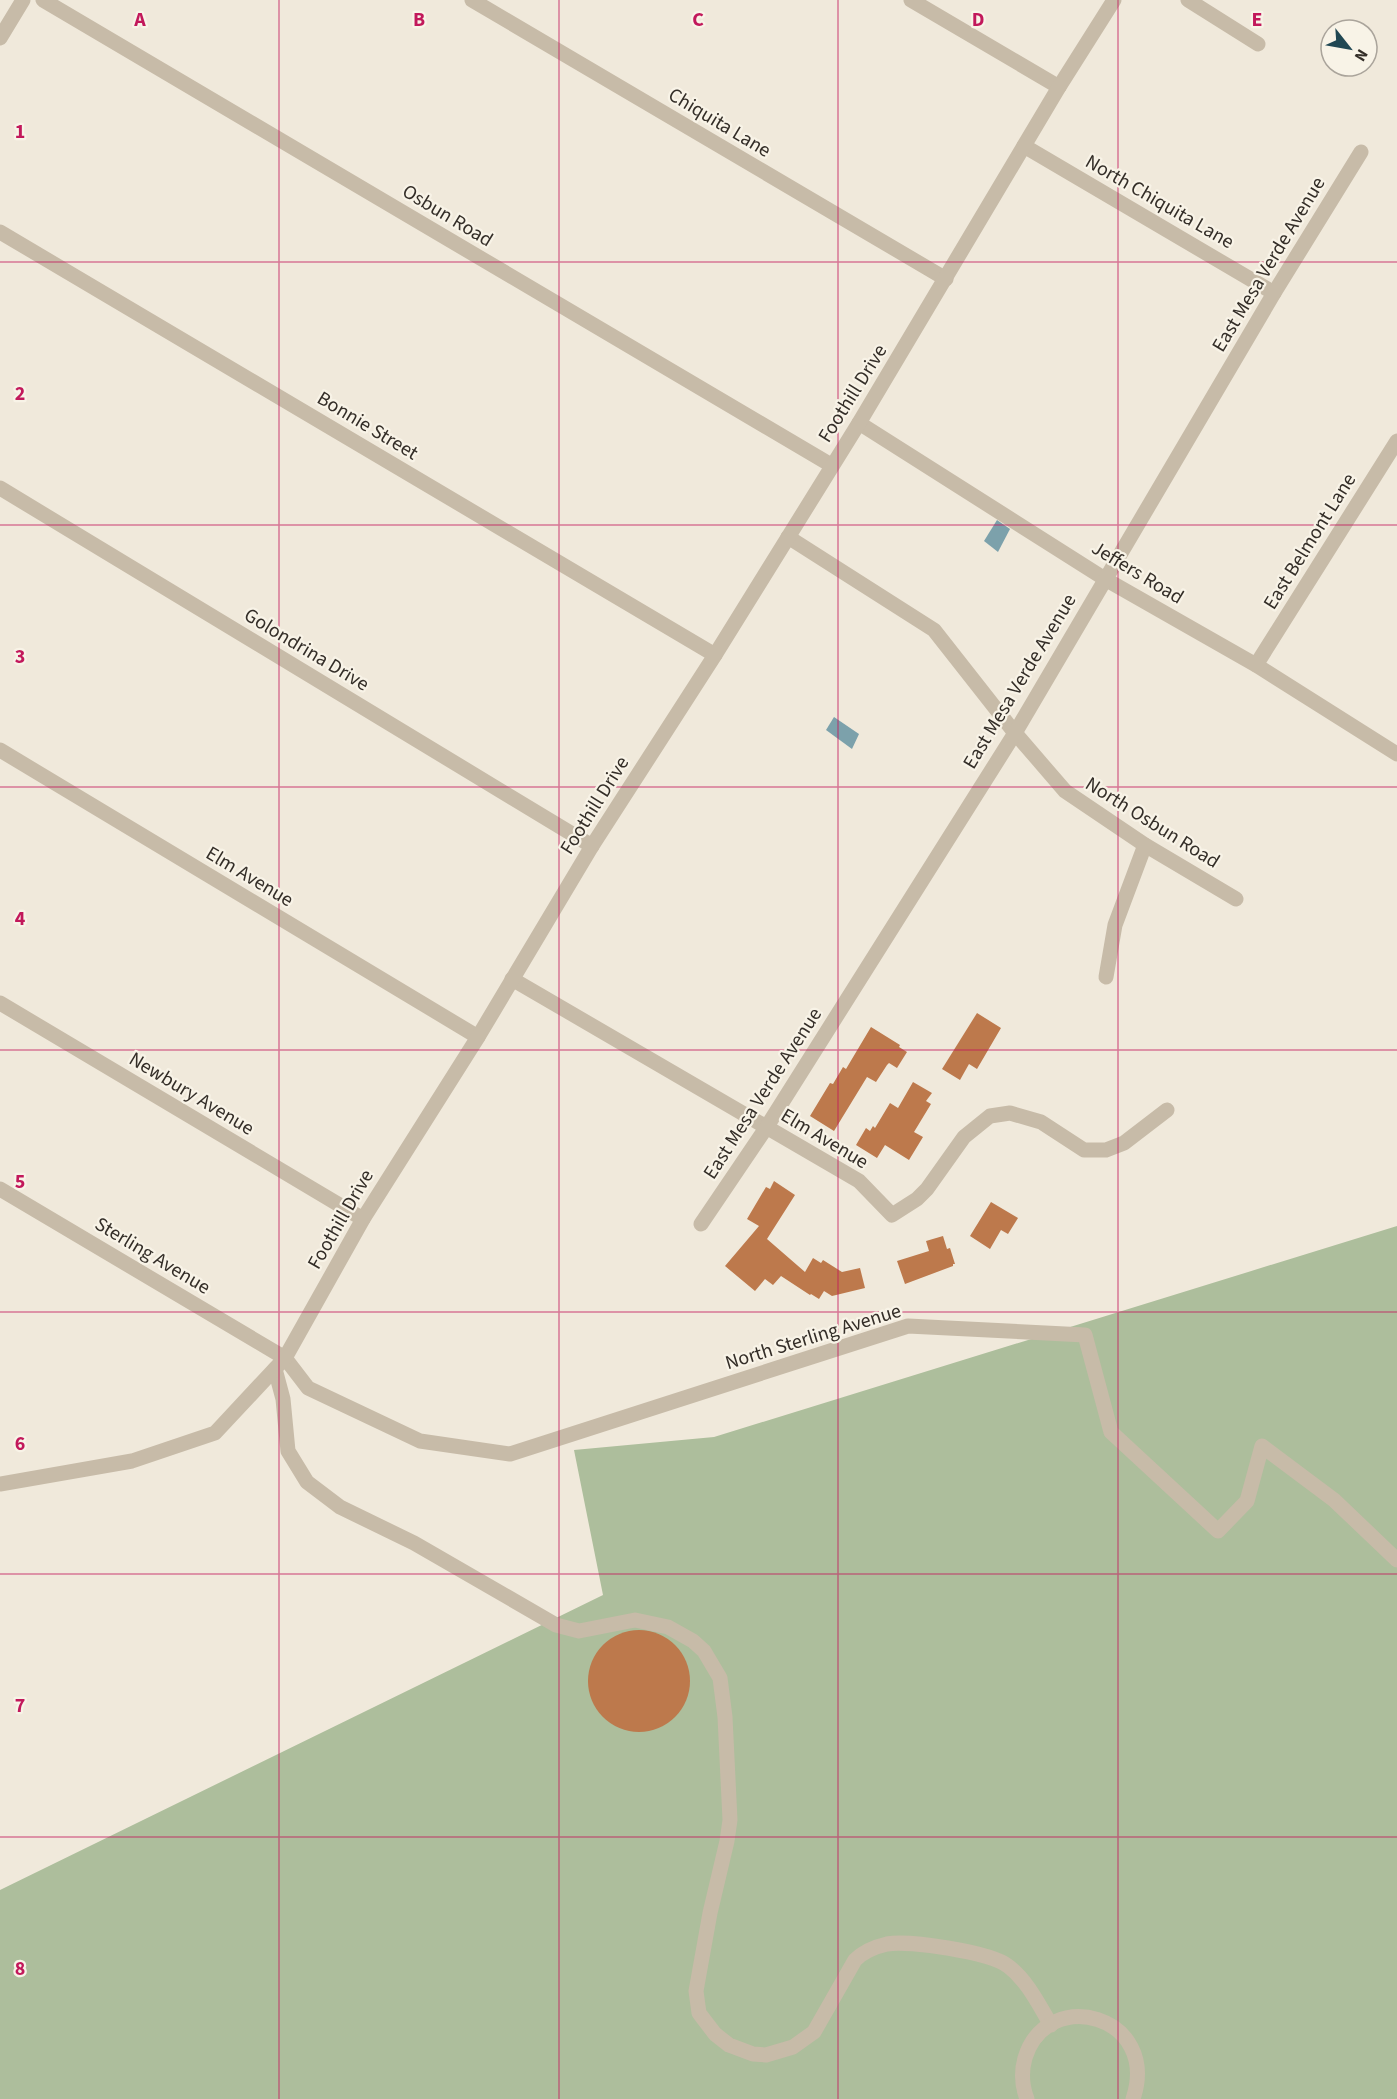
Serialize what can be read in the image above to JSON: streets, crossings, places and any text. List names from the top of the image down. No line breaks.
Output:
{"streets":{"street":["Chiquita Lane","North Chiquita Lane","Osbun Road","East Mesa Verde Avenue","Foothill Drive","Bonnie Street","East Belmont Lane","Jeffers Road","Golondrina Drive","North Osbun Road","Elm Avenue","Newbury Avenue","Sterling Avenue","North Sterling Avenue"]},"crossings":[["Chiquita Lane","Foothill Drive"],["North Chiquita Lane","East Mesa Verde Avenue"],["North Chiquita Lane","Foothill Drive"],["Osbun Road","Foothill Drive"],["East Mesa Verde Avenue","Jeffers Road"],["East Mesa Verde Avenue","North Osbun Road"],["East Mesa Verde Avenue","Elm Avenue"],["Foothill Drive","Bonnie Street"],["Foothill Drive","Jeffers Road"],["Foothill Drive","Golondrina Drive"],["Foothill Drive","North Osbun Road"],["Foothill Drive","Elm Avenue"],["Foothill Drive","Newbury Avenue"],["Foothill Drive","Sterling Avenue"],["Foothill Drive","North Sterling Avenue"],["East Belmont Lane","Jeffers Road"],["Sterling Avenue","North Sterling Avenue"]],"north":"bottom right","grid":{"columns":["A","B","C","D","E"],"rows":["1","2","3","4","5","6","7","8"]}}
